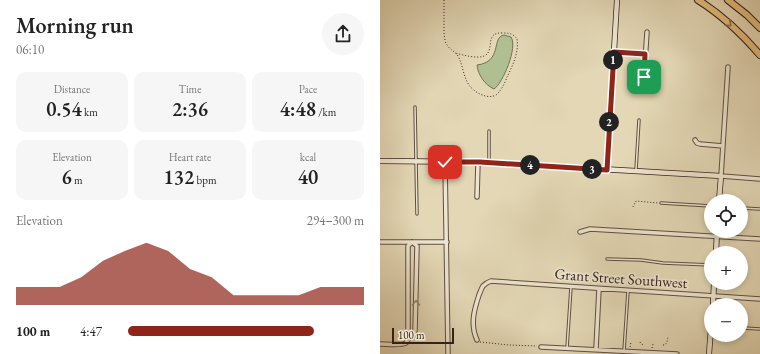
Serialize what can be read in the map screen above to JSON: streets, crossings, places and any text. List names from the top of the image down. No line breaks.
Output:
{"streets":{"street":["Grant Street Southwest"]},"scale_bar":"100 m","page":{"heading":["Morning run","06:10"],"pins":["1","2","4","3"],"stats":[["Distance","0.54 km"],["Time","2:36"],["Pace","4:48 /km"],["Elevation","6 m"],["Heart rate","132 bpm"],["kcal","40"]],"map_buttons":["+","−"],"chart":["Elevation","294–300 m"],"list":[{"name":"100 m","note":"4:47"}],"scale":"100 m"}}
